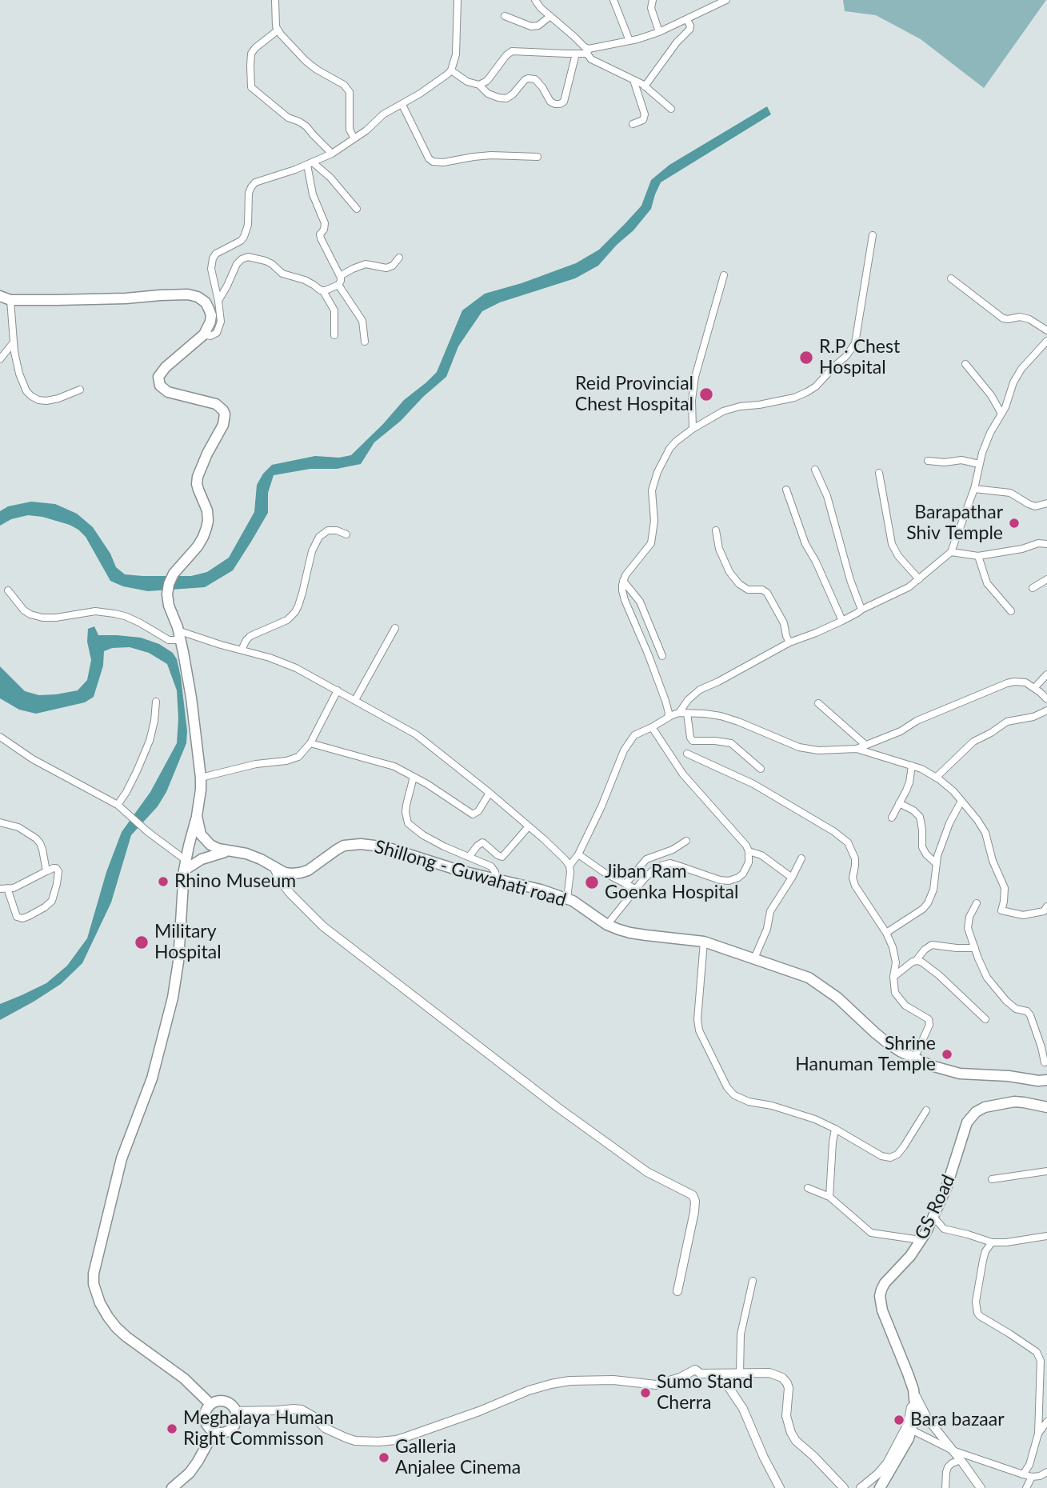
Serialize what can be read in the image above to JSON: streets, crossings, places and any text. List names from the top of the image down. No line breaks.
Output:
{"streets":{"main road":["Shillong - Guwahati road","GS Road"]},"places":["R.P. Chest Hospital","Reid Provincial Chest Hospital","Barapathar Shiv Temple","Rhino Museum","Jiban Ram Goenka Hospital","Military Hospital","Shrine Hanuman Temple","Sumo Stand Cherra","Bara bazaar","Meghalaya Human Right Commisson","Galleria Anjalee Cinema"]}
